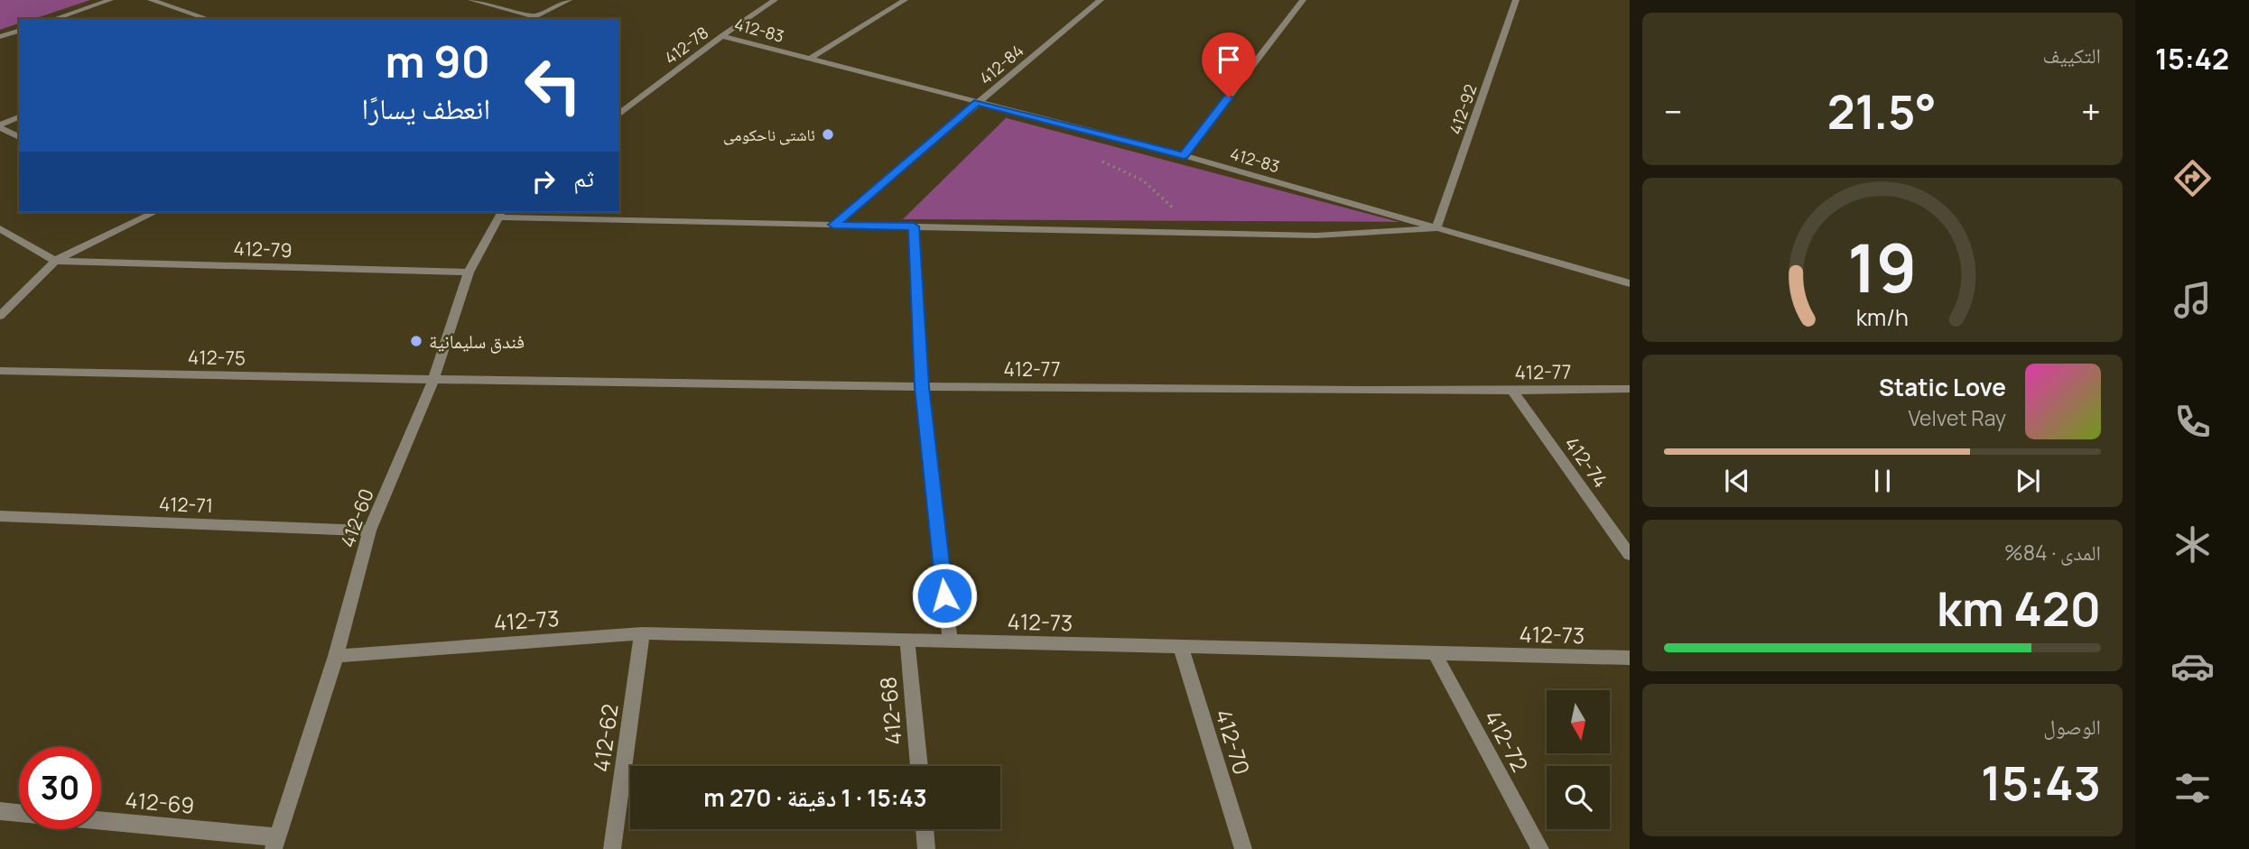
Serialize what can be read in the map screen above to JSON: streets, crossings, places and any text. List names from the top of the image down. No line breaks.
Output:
{"streets":{"street":["412-83","412-78","412-84","412-92","412-79","412-75","412-77","412-74","412-71","412-60","412-73","412-68","412-62","412-72","412-70","412-69"]},"crossings":[["412-83","412-78"],["412-83","412-84"],["412-83","412-92"],["412-79","412-60"],["412-75","412-77"],["412-75","412-60"],["412-77","412-74"],["412-77","412-60"],["412-71","412-60"],["412-60","412-73"],["412-60","412-69"],["412-73","412-68"],["412-73","412-62"],["412-73","412-72"],["412-73","412-70"]],"places":["ئاشتی ناحکومی","فندق سليمانية"],"north":"bottom","page":{"tabs":"15:42","tile":["التكييف",["المدى · 84%","420 km"],["الوصول","15:43"]],"turn":["90 m","انعطف يسارًا"],"heat":["−","21.5°","+"],"then":"ثم","song":["Static Love","Velvet Ray"],"limit":"30","trip":"15:43 · 1 دقيقة · 270 m","gauge":["19","km/h"]}}
